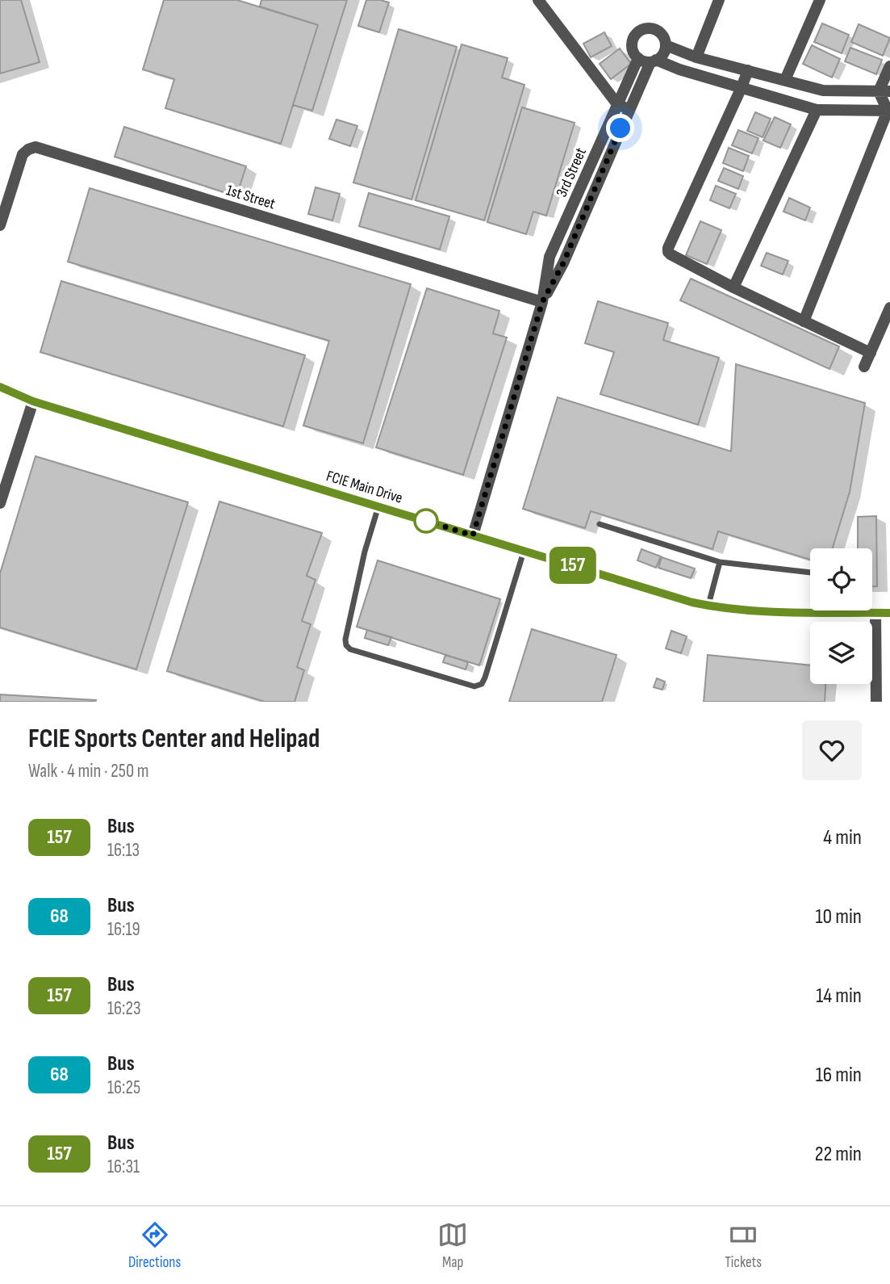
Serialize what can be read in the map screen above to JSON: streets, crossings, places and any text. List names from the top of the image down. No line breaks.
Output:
{"streets":{"street":["3rd Street","1st Street","FCIE Main Drive"]},"crossings":[["3rd Street","1st Street"],["3rd Street","FCIE Main Drive"]],"lines":["bus line 157"],"page":{"on_map":"157","heading":["FCIE Sports Center and Helipad","Walk · 4 min · 250 m"],"list":[{"mark":"157","name":"Bus","note":"16:13","value":"4 min"},{"mark":"68","name":"Bus","note":"16:19","value":"10 min"},{"mark":"157","name":"Bus","note":"16:23","value":"14 min"},{"mark":"68","name":"Bus","note":"16:25","value":"16 min"},{"mark":"157","name":"Bus","note":"16:31","value":"22 min"}],"tabs":["Directions","Map","Tickets"]}}
